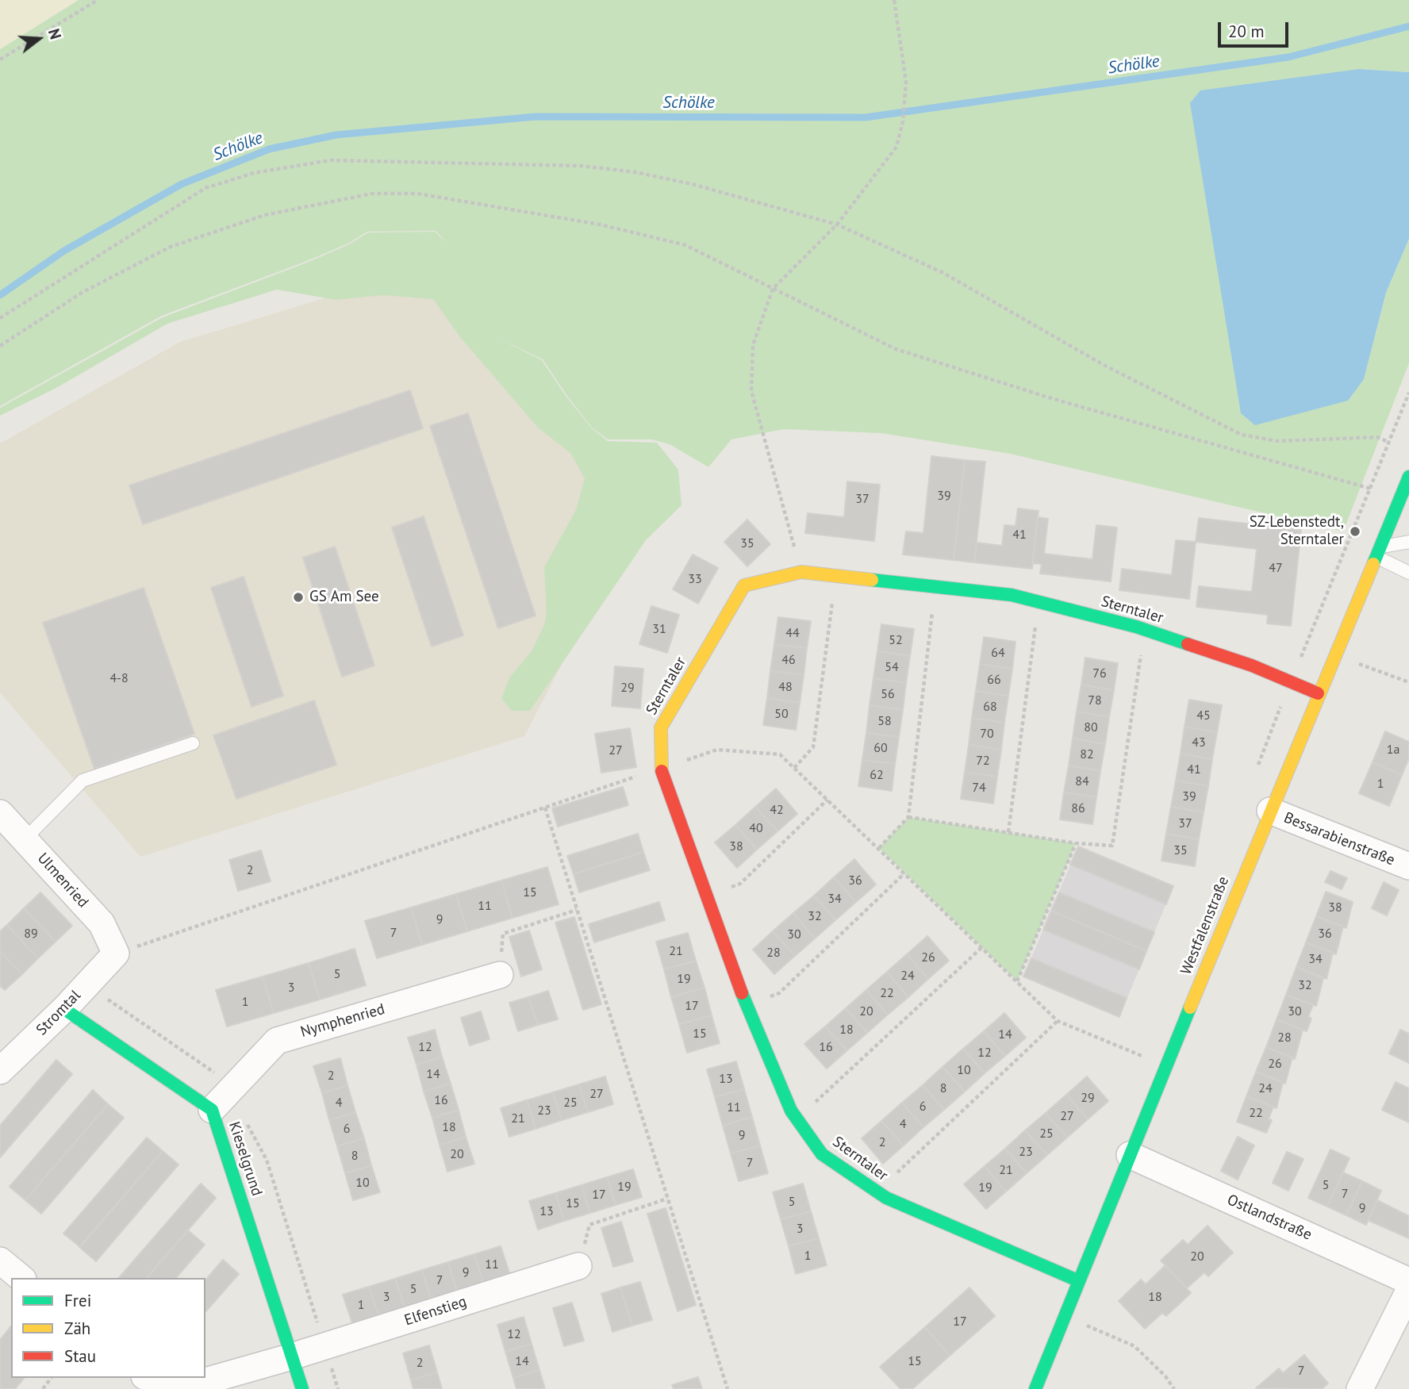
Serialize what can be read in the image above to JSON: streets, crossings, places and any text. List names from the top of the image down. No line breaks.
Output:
{"streets":{"street":["Sterntaler","Bessarabienstraße","Ulmenried","Westfalenstraße","Stromtal","Nymphenried","Kieselgrund","Ostlandstraße","Elfenstieg"]},"crossings":[["Sterntaler","Westfalenstraße"],["Bessarabienstraße","Westfalenstraße"],["Ulmenried","Stromtal"],["Westfalenstraße","Ostlandstraße"],["Stromtal","Kieselgrund"],["Nymphenried","Kieselgrund"],["Kieselgrund","Elfenstieg"]],"water":["Schölke"],"places":["SZ-Lebenstedt, Sterntaler","GS Am See"],"house_numbers":["39","37","41","35","47","33","31","44","52","64","46","54","76","4-8","66","48","29","56","78","68","50","45","58","80","70","43","60","1a","27","82","72","41","62","84","1","74","39","86","42","37","40","38","35","2","36","15","34","11","38","32","9","7","89","36","30","21","28","26","34","5","24","19","32","3","22","1","17","20","30","18","15","14","28","12","16","12","26","10","14","2","13","8","24","27","29","16","4","25","6","11","23","22","27","21","4","18","6","25","9","2","23","20","8","7","21","10","5","19","19","7","17","5","15","9","13","3","1","20","11","9","7","5","3","18","1","17","12","14","15","2","7"],"legend":["Frei","Zäh","Stau"],"scale_bar":"20 m","north":"right"}
